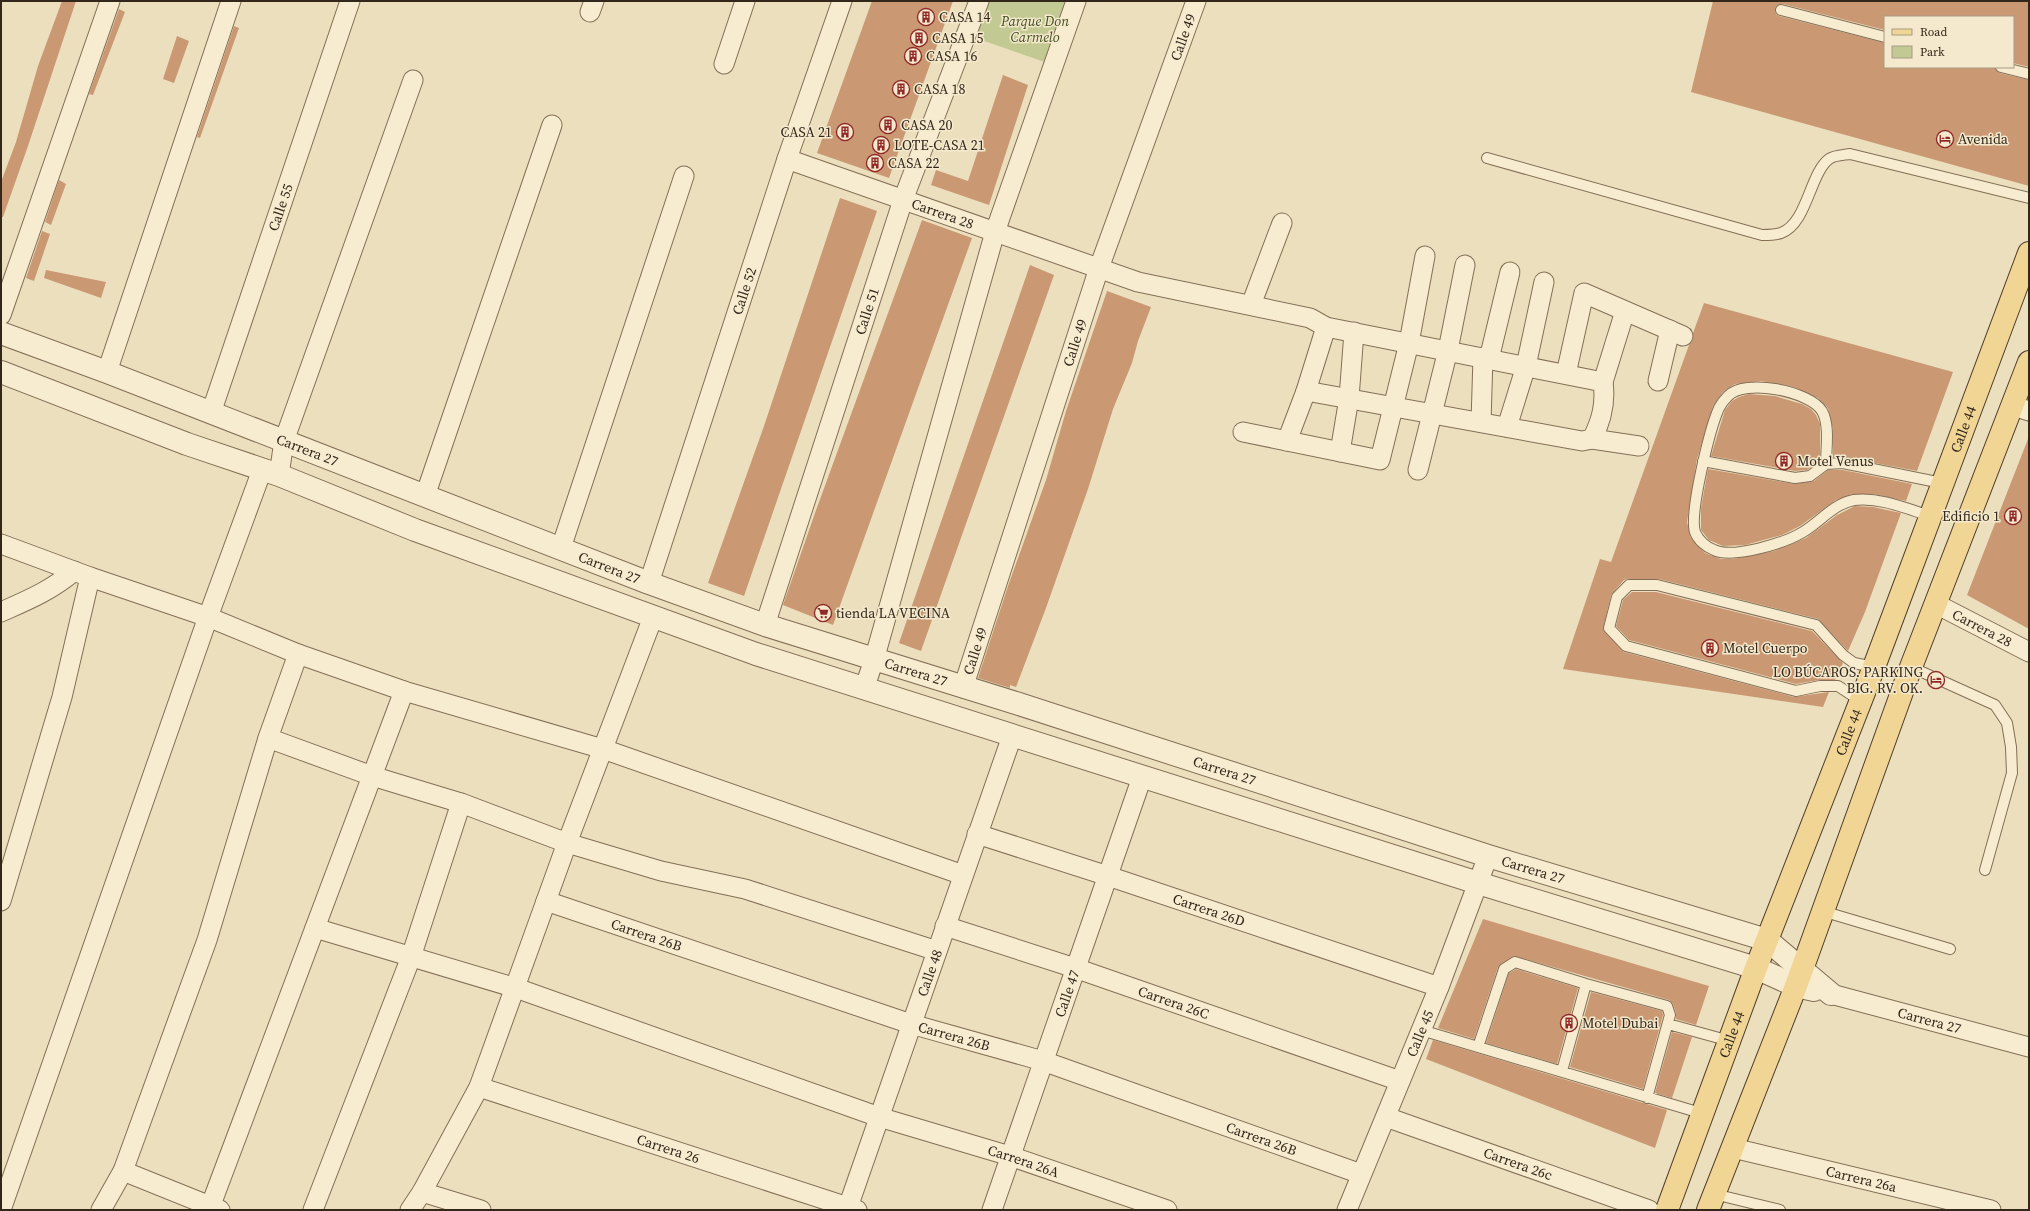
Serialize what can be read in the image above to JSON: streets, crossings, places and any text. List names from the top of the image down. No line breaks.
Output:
{"streets":{"main road":["Calle 44"],"street":["Calle 49","Calle 55","Carrera 28","Calle 52","Calle 51","Carrera 27","Carrera 26D","Carrera 26B","Calle 48","Calle 47","Carrera 26C","Calle 45","Carrera 26","Carrera 26A","Carrera 26c","Carrera 26a"]},"crossings":[["Calle 49","Carrera 28"],["Calle 49","Carrera 27"],["Calle 55","Carrera 27"],["Carrera 28","Calle 52"],["Carrera 28","Calle 51"],["Calle 52","Carrera 27"],["Calle 51","Carrera 27"],["Calle 44","Carrera 27"],["Carrera 27","Calle 48"],["Carrera 27","Calle 47"],["Carrera 27","Calle 45"],["Carrera 26D","Calle 48"],["Carrera 26D","Calle 47"],["Carrera 26D","Calle 45"],["Carrera 26B","Calle 48"],["Carrera 26B","Calle 47"],["Carrera 26B","Calle 45"],["Calle 48","Carrera 26C"],["Calle 48","Carrera 26"],["Calle 48","Carrera 26A"],["Calle 47","Carrera 26C"],["Calle 47","Carrera 26A"],["Carrera 26C","Calle 45"],["Calle 45","Carrera 26c"]],"parks":["Parque Don Carmelo"],"places":{"building":["CASA 14","CASA 15","CASA 16","CASA 18","CASA 20","CASA 21","LOTE-CASA 21","CASA 22","Motel Venus","Edificio 1","Motel Cuerpo","Motel Dubai"],"hotel":["Avenida","LO BÚCAROS. PARKING BIG. RV. OK."],"supermarket":["tienda LA VECINA"]},"legend":["Road","Park"]}
